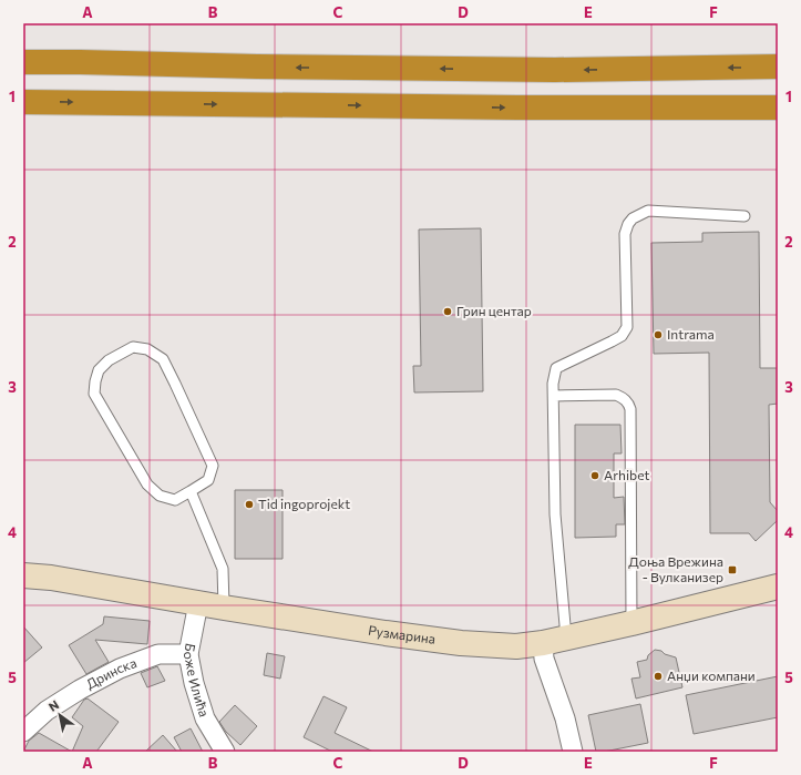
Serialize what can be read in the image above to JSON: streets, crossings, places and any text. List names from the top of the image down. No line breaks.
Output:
{"streets":{"main road":["Рузмарина"],"street":["Дринска","Боже Илића"]},"crossings":[["Рузмарина","Боже Илића"],["Дринска","Боже Илића"]],"places":{"other":["Грин центар","Intrama","Arhibet","Tid ingoprojekt","Анџи компани"],"transit":["Доња Врежина - Вулканизер"]},"north":"top left","grid":{"columns":["A","B","C","D","E","F"],"rows":["1","2","3","4","5"]}}
